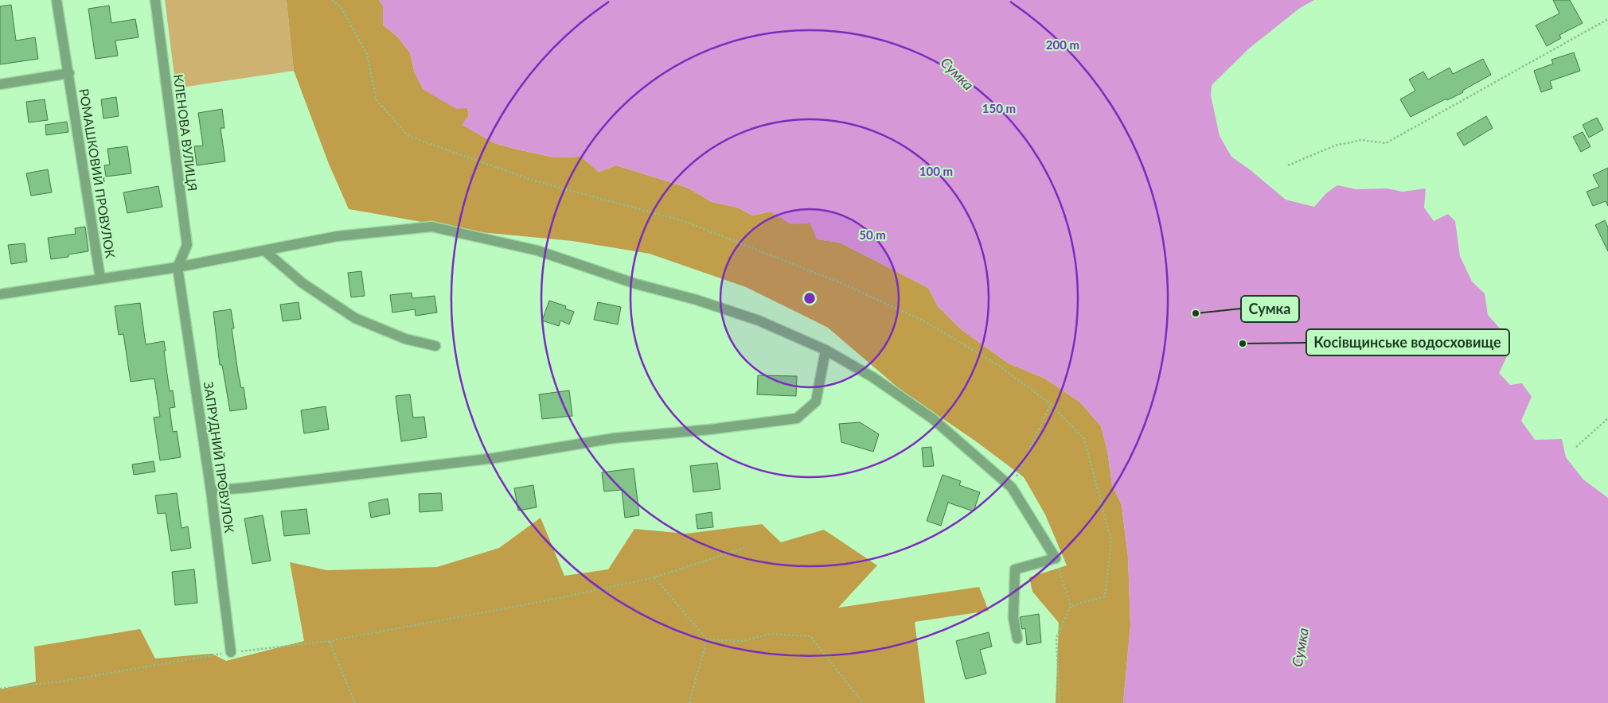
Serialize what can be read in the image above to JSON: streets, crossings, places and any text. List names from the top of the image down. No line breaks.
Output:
{"streets":{"street":["КЛЕНОВА ВУЛИЦЯ","РОМАШКОВИЙ ПРОВУЛОК","ЗАПРУДНИЙ ПРОВУЛОК"]},"crossings":[["КЛЕНОВА ВУЛИЦЯ","ЗАПРУДНИЙ ПРОВУЛОК"]],"water":["Сумка"],"places":["Сумка","Косівщинське водосховище"],"rings":["200 m","150 m","100 m","50 m"]}
